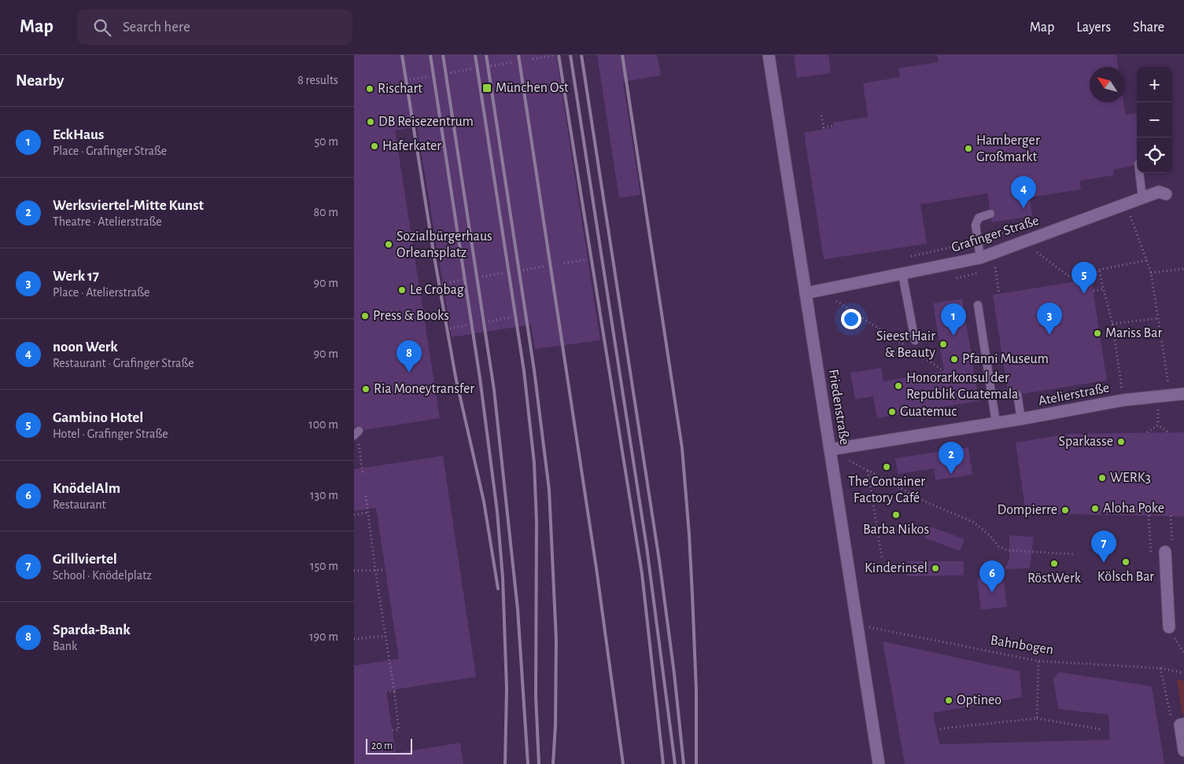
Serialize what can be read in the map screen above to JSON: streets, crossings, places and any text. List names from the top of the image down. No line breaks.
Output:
{"streets":{"street":["Grafinger Straße","Atelierstraße","Friedenstraße"],"path":["Bahnbogen"]},"crossings":[["Grafinger Straße","Friedenstraße"],["Atelierstraße","Friedenstraße"],["Friedenstraße","Bahnbogen"]],"places":{"transit":["München Ost"],"other":["Rischart","DB Reisezentrum","Haferkater","Hamberger Großmarkt","Sozialbürgerhaus Orleansplatz","Le Crobag","Press & Books","Mariss Bar","Sieest Hair & Beauty","Pfanni Museum","Honorarkonsul der Republik Guatemala","Ria Moneytransfer","Guatemuc","Sparkasse","The Container Factory Café","WERK3","Aloha Poke","Dompierre","Barba Nikos","Kölsch Bar","RöstWerk","Kinderinsel","Optineo"]},"scale_bar":"20 m","north":"top left","page":{"header":"Map","search":"Search here","nav":["Map","Layers","Share"],"heading":["Nearby","8 results"],"map_buttons":["+","−"],"list":[{"mark":"1","name":"EckHaus","note":"Place · Grafinger Straße","value":"50 m"},{"mark":"2","name":"Werksviertel-Mitte Kunst","note":"Theatre · Atelierstraße","value":"80 m"},{"mark":"3","name":"Werk 17","note":"Place · Atelierstraße","value":"90 m"},{"mark":"4","name":"noon Werk","note":"Restaurant · Grafinger Straße","value":"90 m"},{"mark":"5","name":"Gambino Hotel","note":"Hotel · Grafinger Straße","value":"100 m"},{"mark":"6","name":"KnödelAlm","note":"Restaurant","value":"130 m"},{"mark":"7","name":"Grillviertel","note":"School · Knödelplatz","value":"150 m"},{"mark":"8","name":"Sparda-Bank","note":"Bank","value":"190 m"}],"pins":["4","5","3","1","8","2","7","6"],"scale":"20 m"}}
